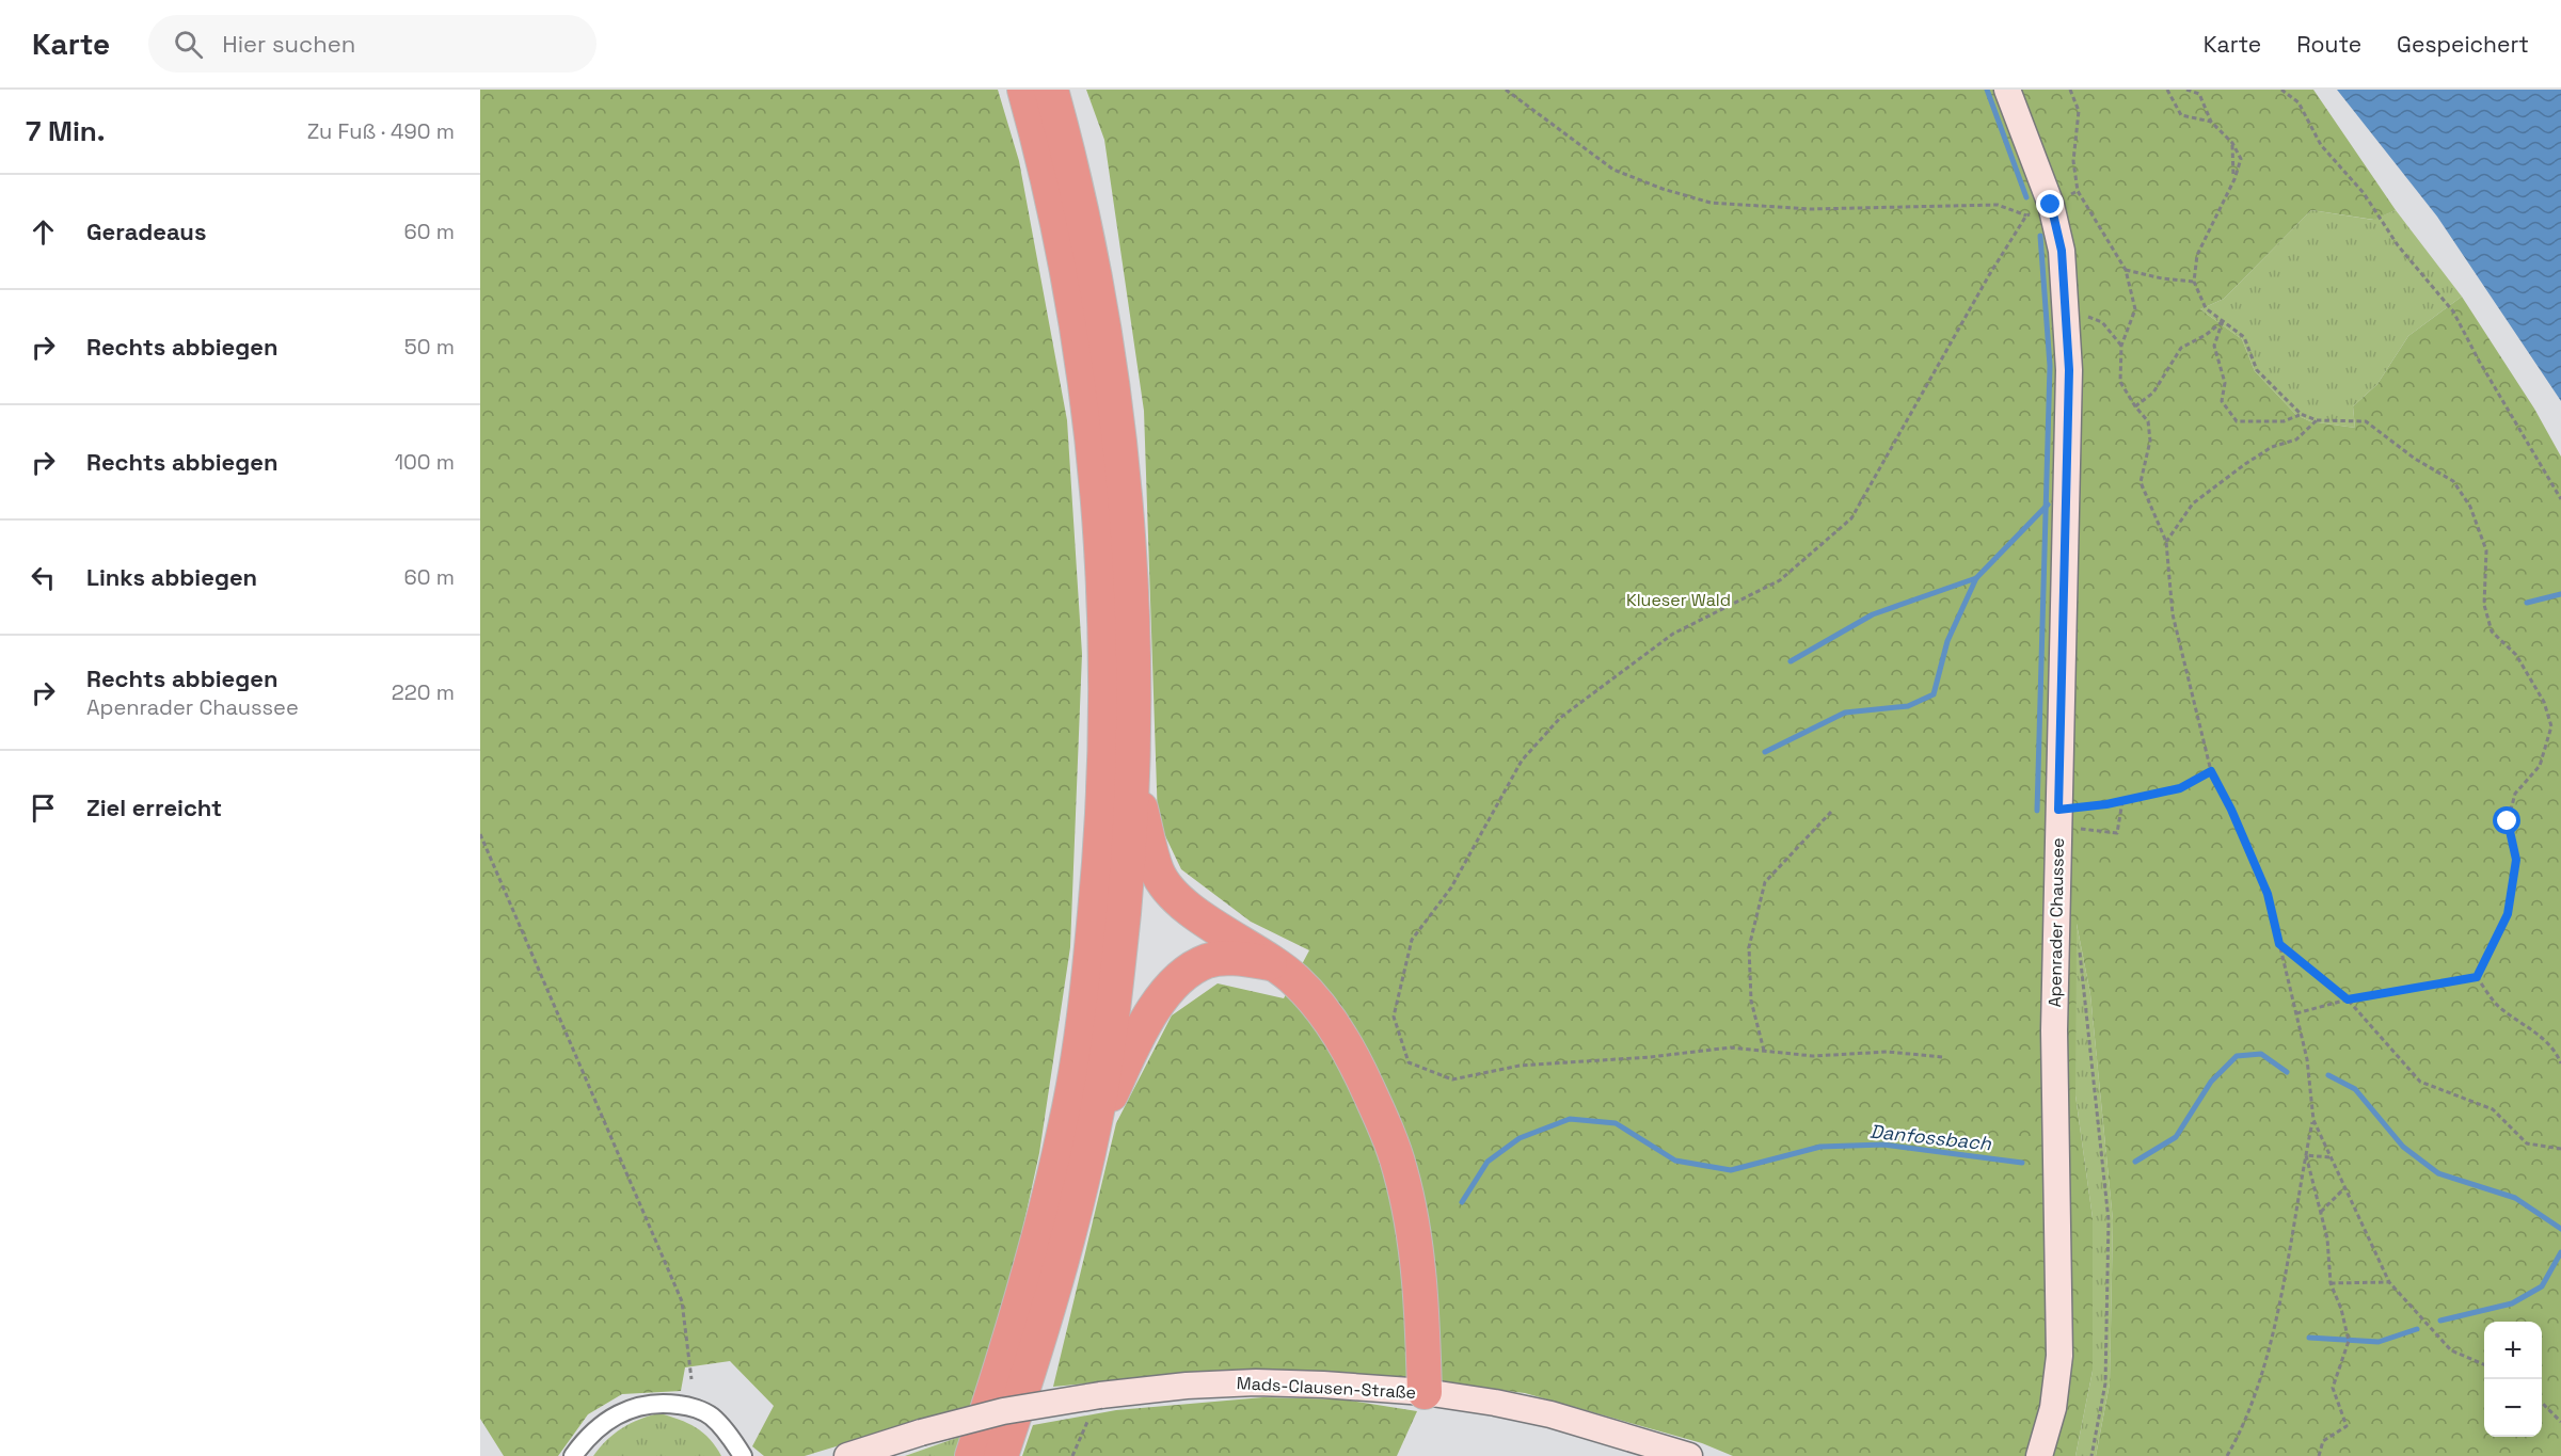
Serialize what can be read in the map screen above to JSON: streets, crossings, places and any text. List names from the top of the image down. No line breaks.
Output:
{"streets":{"street":["Apenrader Chaussee","Mads-Clausen-Straße"]},"water":["Danfossbach"],"parks":["Klueser Wald"],"page":{"header":"Karte","search":"Hier suchen","nav":["Karte","Route","Gespeichert"],"heading":["7 Min.","Zu Fuß · 490 m"],"list":[["Geradeaus","60 m"],["Rechts abbiegen","50 m"],["Rechts abbiegen","100 m"],["Links abbiegen","60 m"],["Rechts abbiegen","Apenrader Chaussee","220 m"],"Ziel erreicht"],"map_buttons":["+","−"]}}
